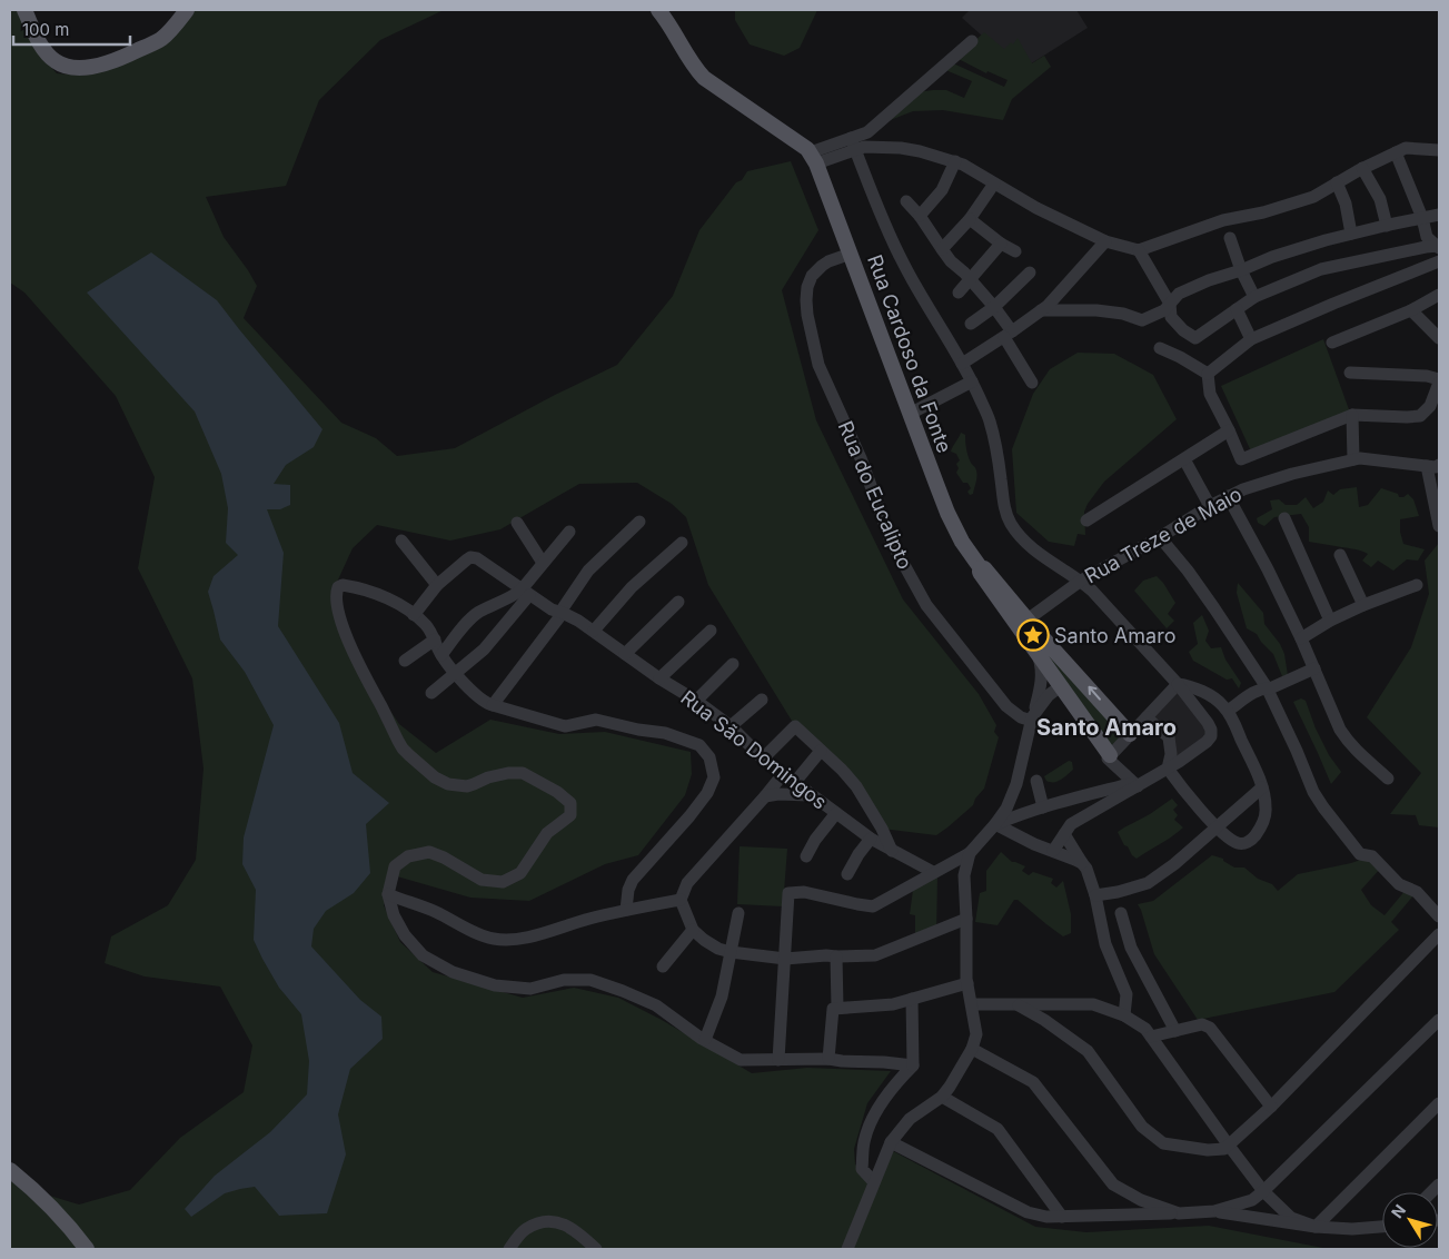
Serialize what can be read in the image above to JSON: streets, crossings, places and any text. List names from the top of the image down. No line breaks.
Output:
{"streets":{"main road":["Rua Cardoso da Fonte"],"street":["Rua do Eucalipto","Rua Treze de Maio","Rua São Domingos"]},"crossings":[["Rua Cardoso da Fonte","Rua do Eucalipto"],["Rua Cardoso da Fonte","Rua Treze de Maio"]],"districts":["Santo Amaro"],"places":{"place":["Santo Amaro"]},"scale_bar":"100 m","north":"top left"}
